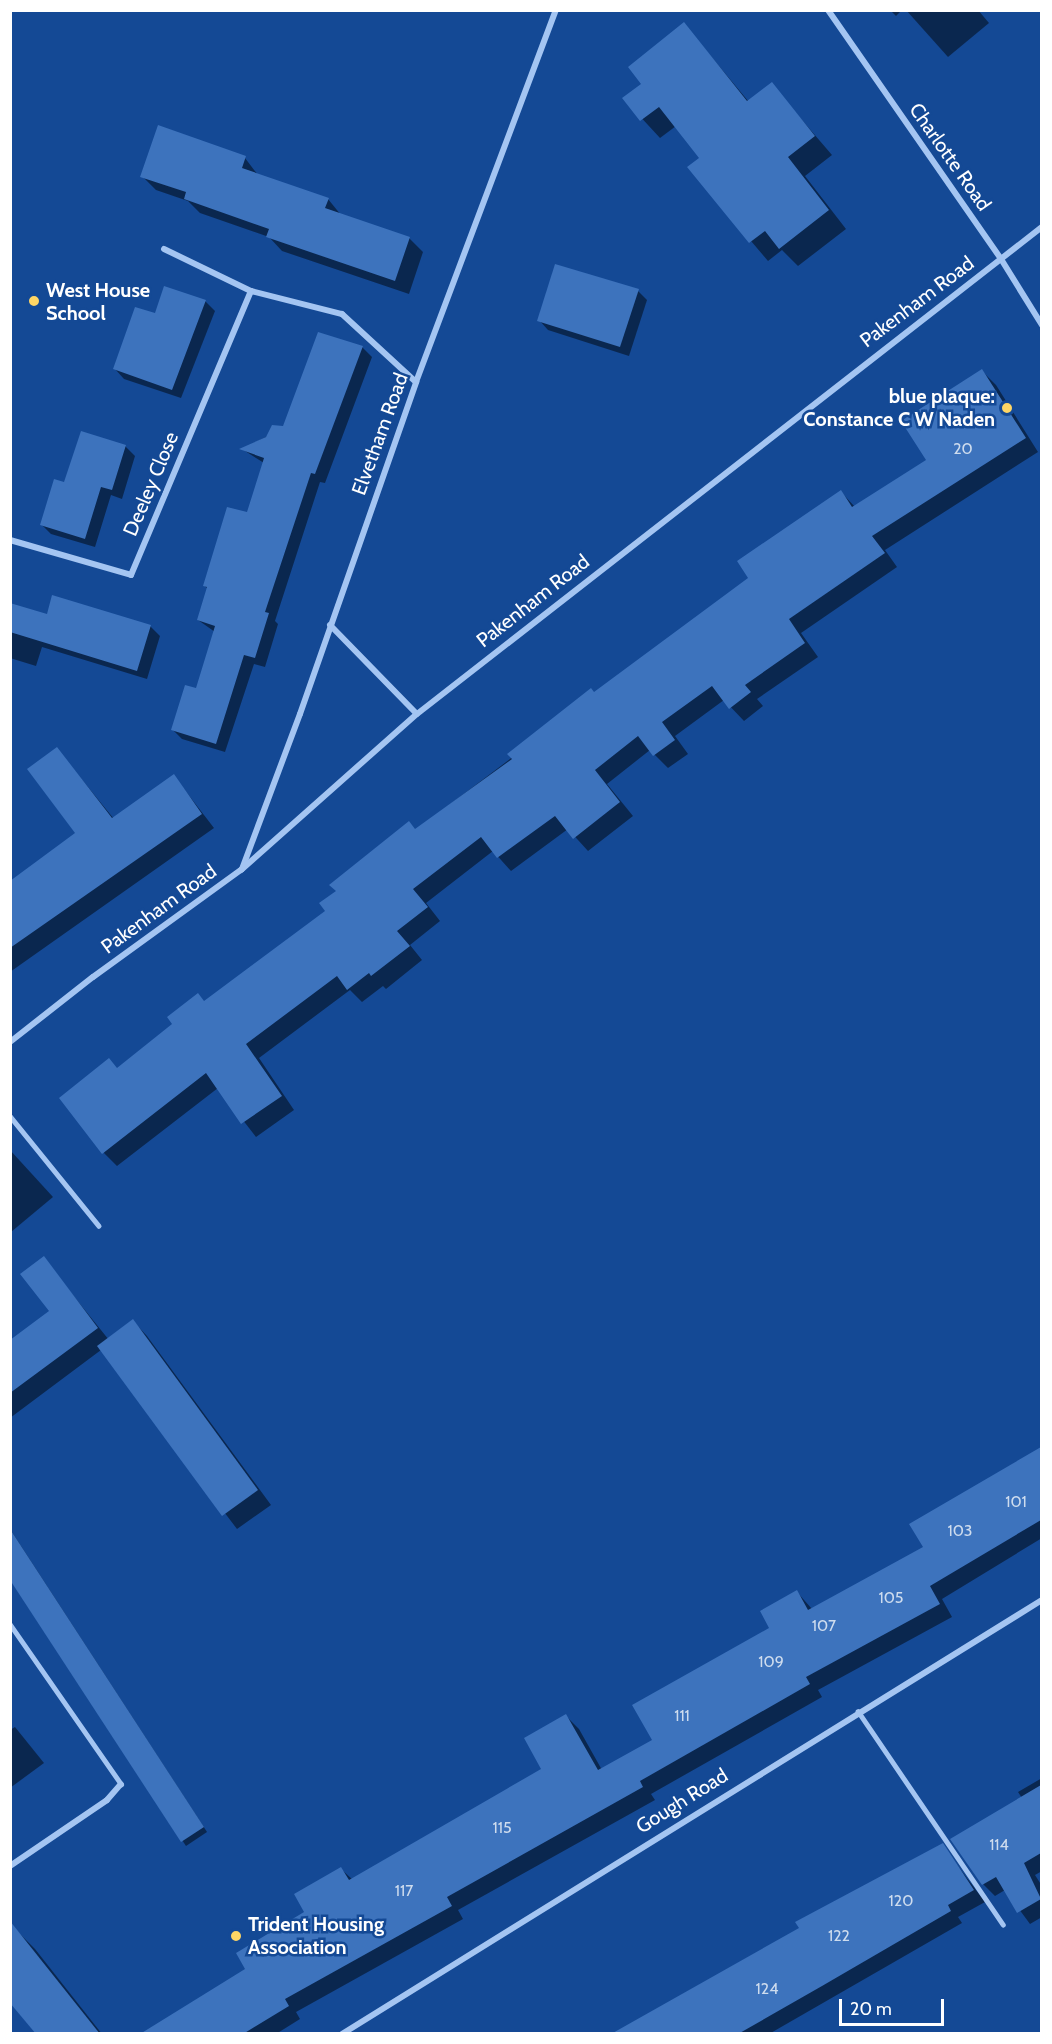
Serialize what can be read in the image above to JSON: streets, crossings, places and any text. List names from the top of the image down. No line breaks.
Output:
{"streets":{"street":["Charlotte Road","Pakenham Road","Elvetham Road","Deeley Close","Gough Road"]},"crossings":[["Charlotte Road","Pakenham Road"],["Pakenham Road","Elvetham Road"]],"places":["West House School","blue plaque: Constance C W Naden","Trident Housing Association"],"house_numbers":["20","101","103","105","107","109","111","115","114","117","120","122","124"],"scale_bar":"20 m"}
